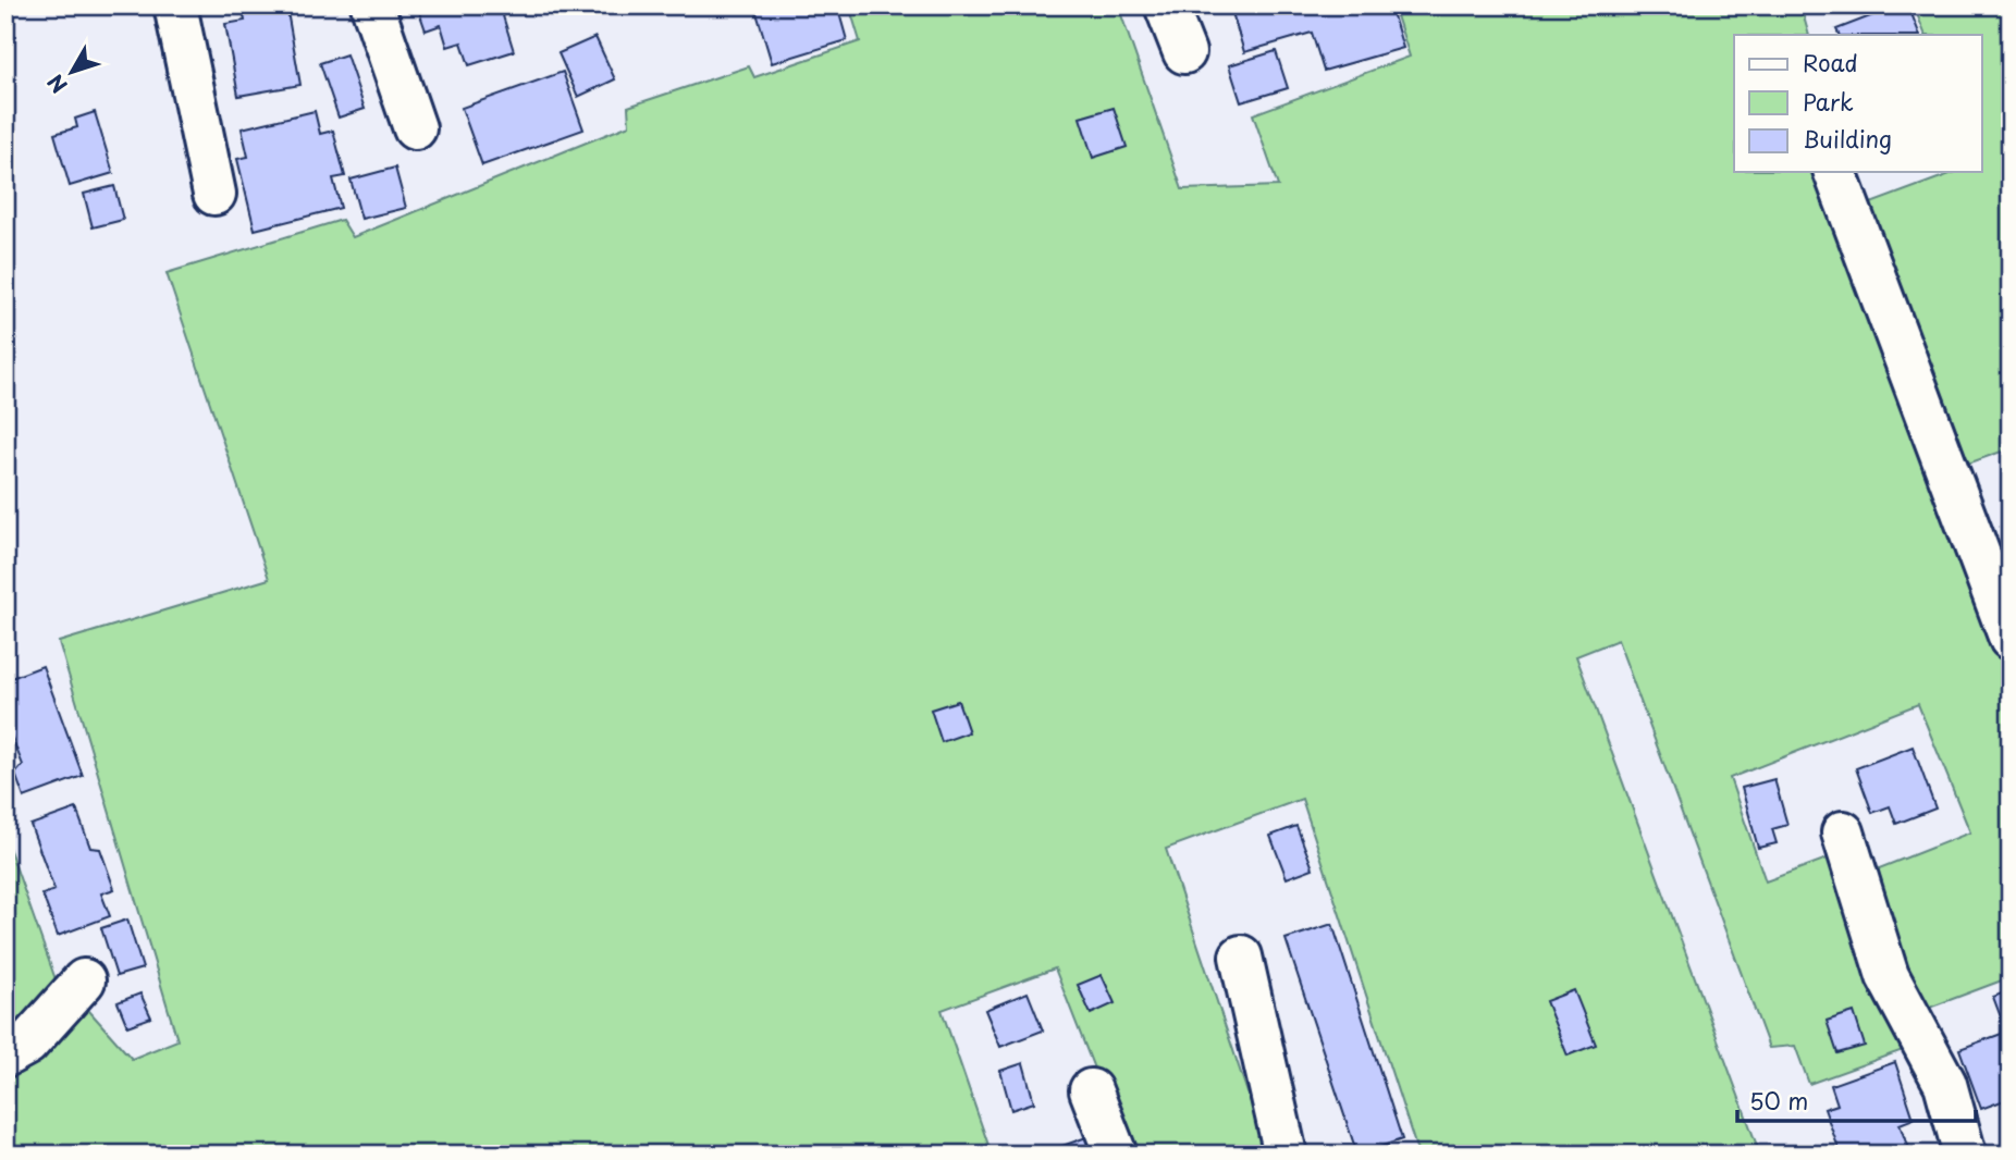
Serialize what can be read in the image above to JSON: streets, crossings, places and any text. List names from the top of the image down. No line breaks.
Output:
{"legend":["Road","Park","Building"],"scale_bar":"50 m","north":"bottom left"}
